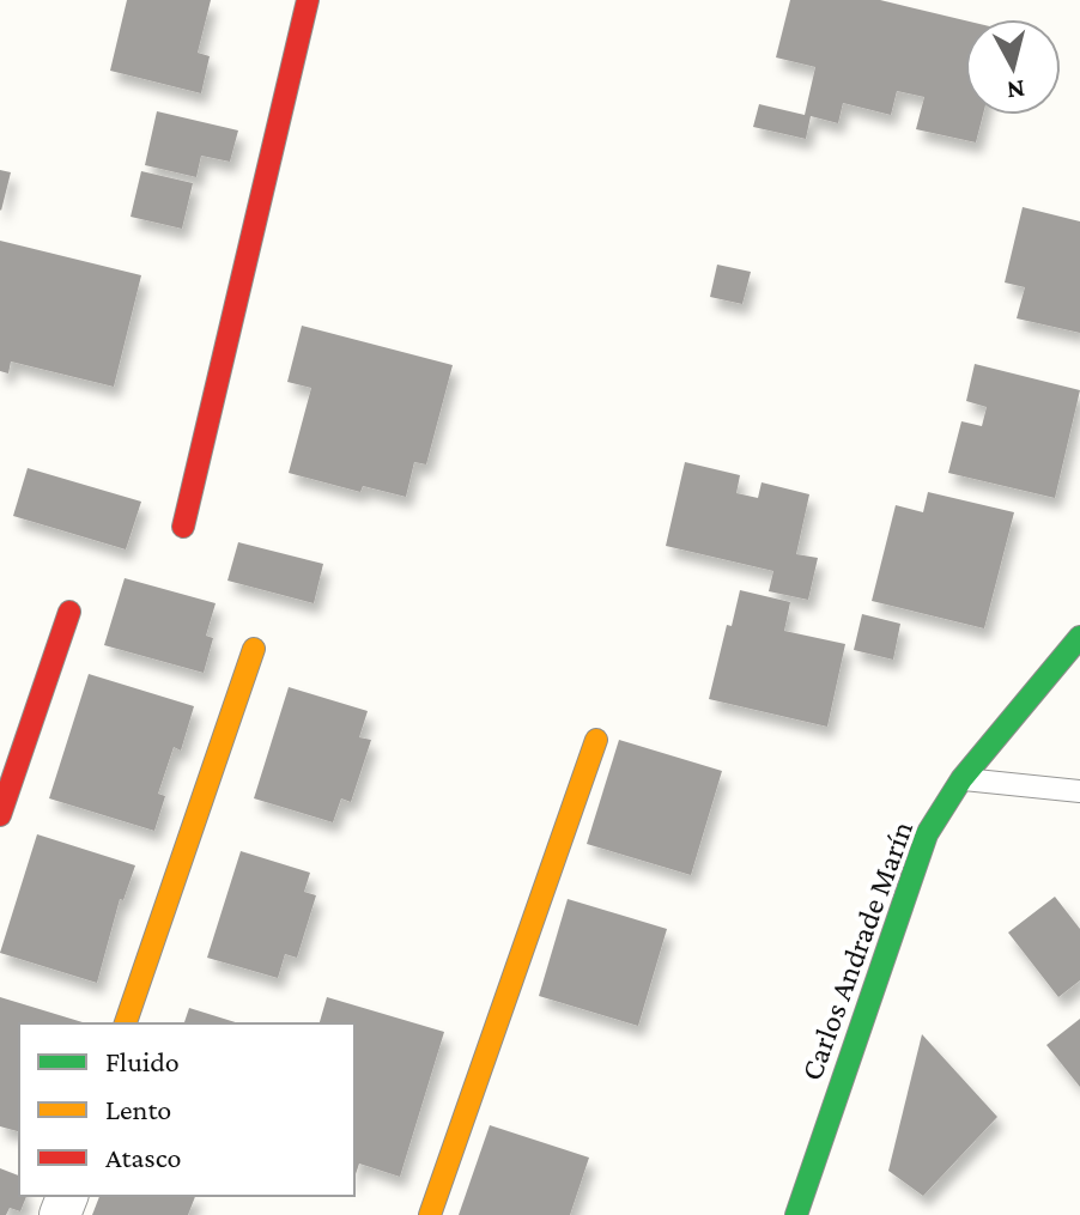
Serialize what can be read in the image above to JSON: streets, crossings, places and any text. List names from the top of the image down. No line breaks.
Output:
{"streets":{"street":["Carlos Andrade Marín"]},"legend":["Fluido","Lento","Atasco"],"north":"bottom"}
